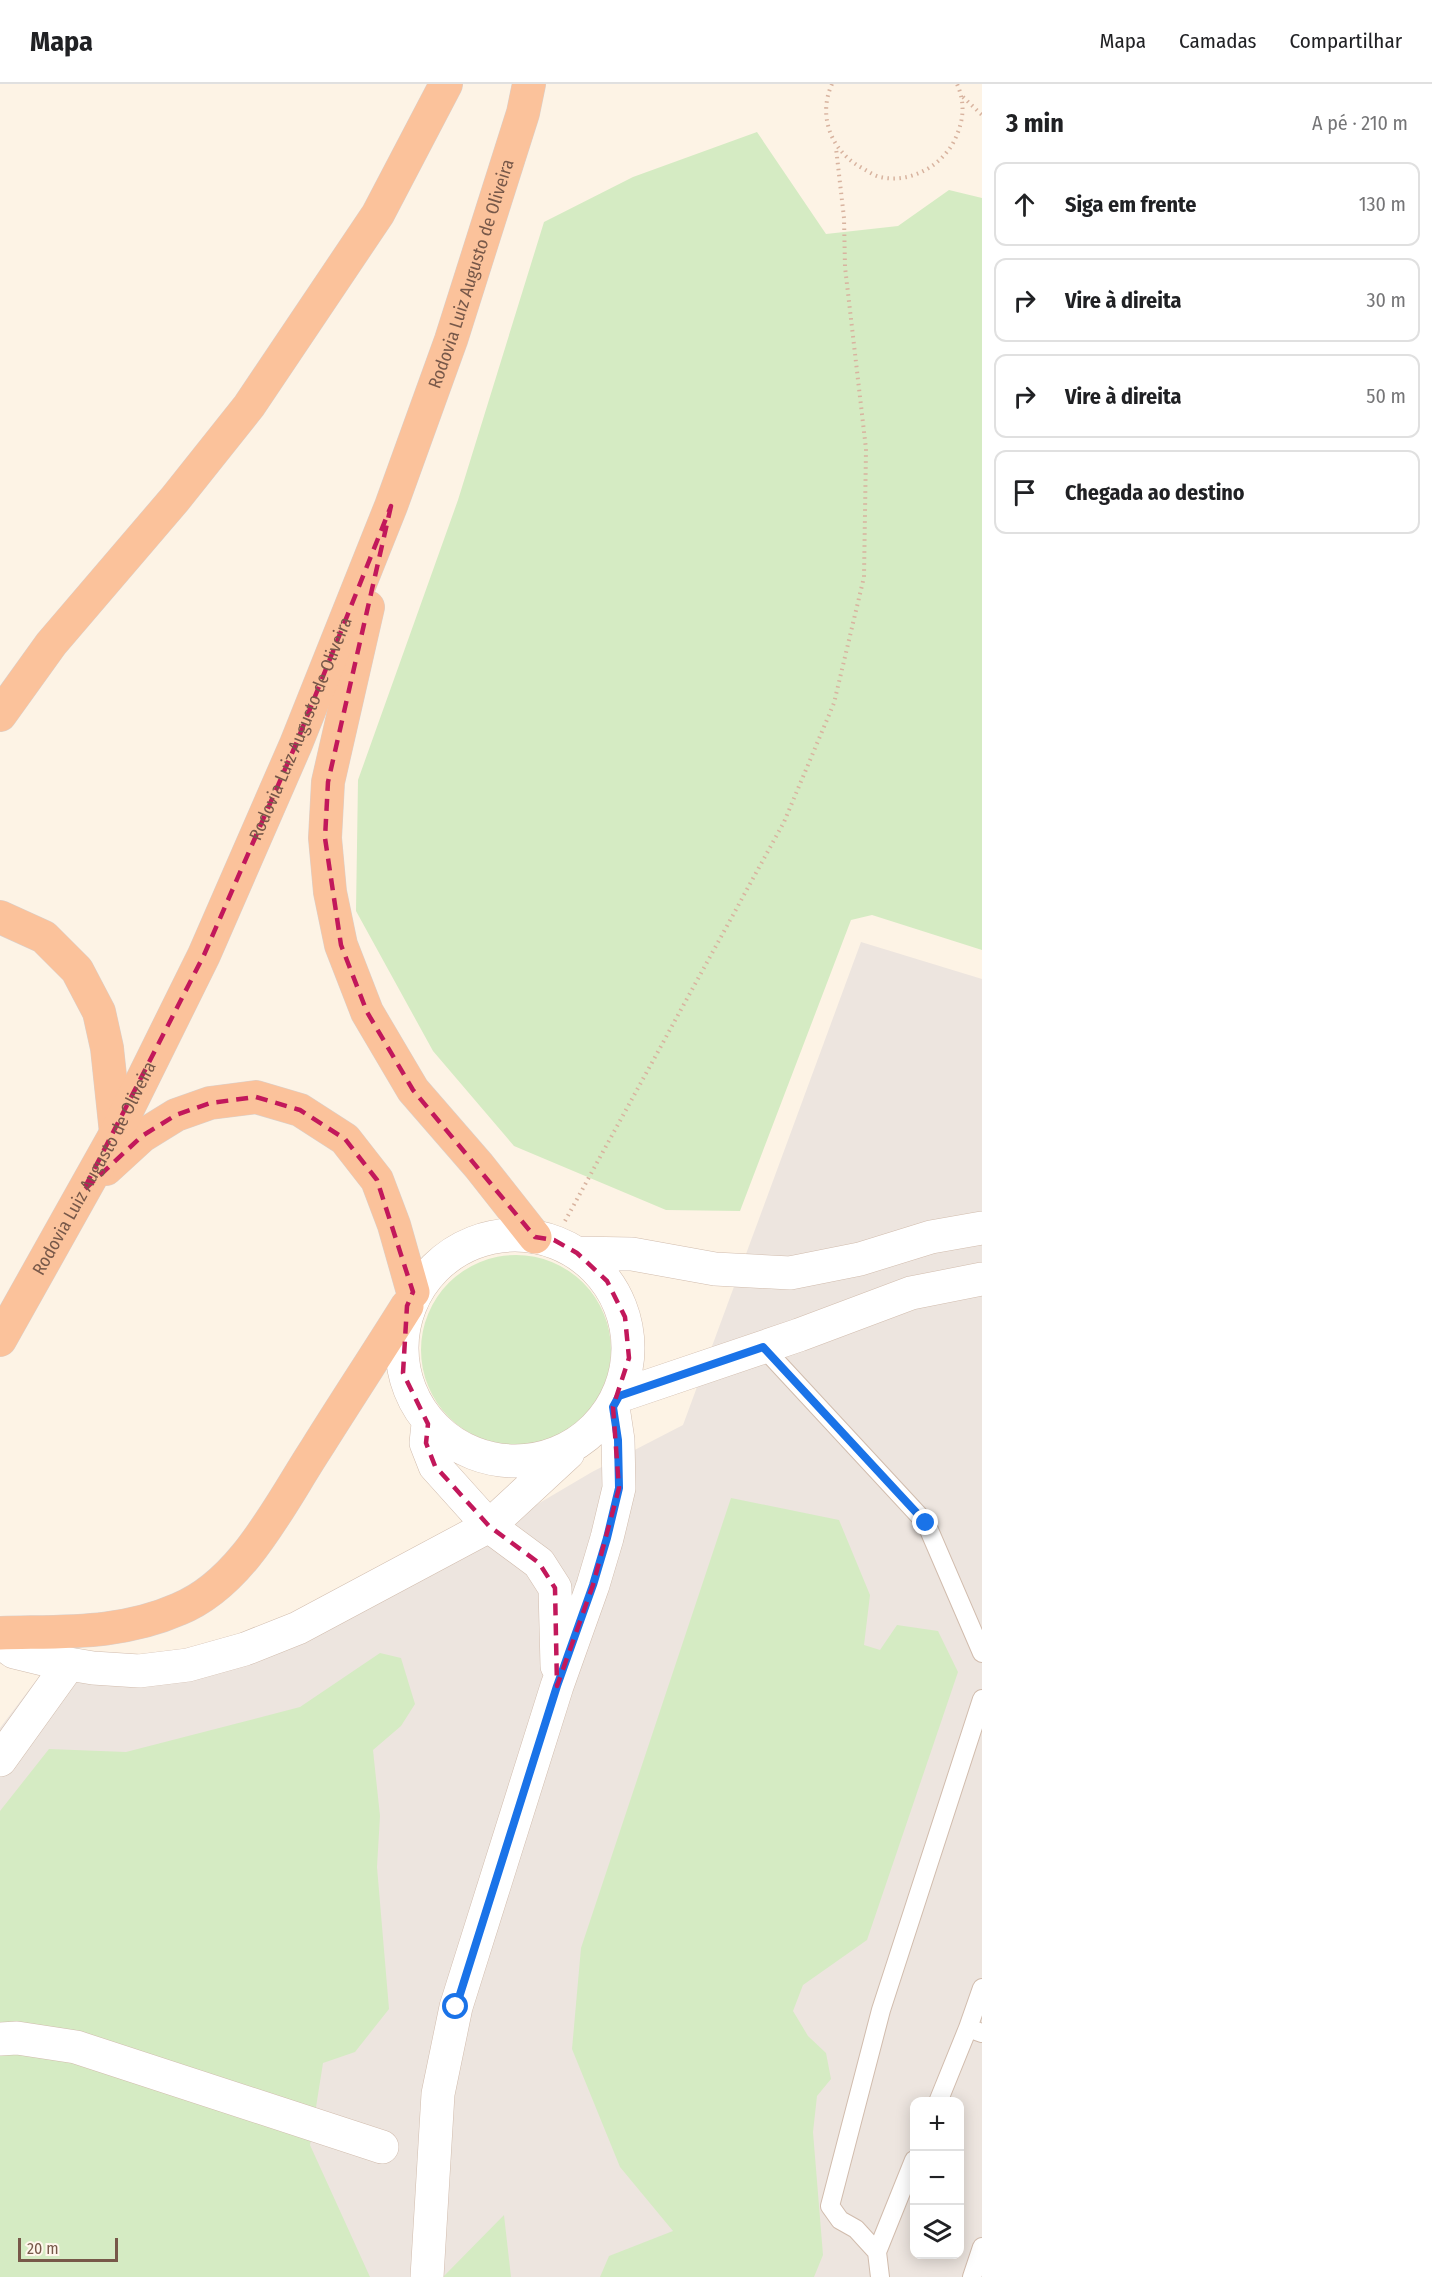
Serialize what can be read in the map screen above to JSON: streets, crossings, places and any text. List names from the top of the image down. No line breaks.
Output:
{"streets":{"highway":["Rodovia Luiz Augusto de Oliveira"]},"scale_bar":"20 m","page":{"header":"Mapa","nav":["Mapa","Camadas","Compartilhar"],"heading":["3 min","A pé · 210 m"],"list":[["Siga em frente","130 m"],["Vire à direita","30 m"],["Vire à direita","50 m"],"Chegada ao destino"],"map_buttons":["+","−"],"scale":"20 m"}}
